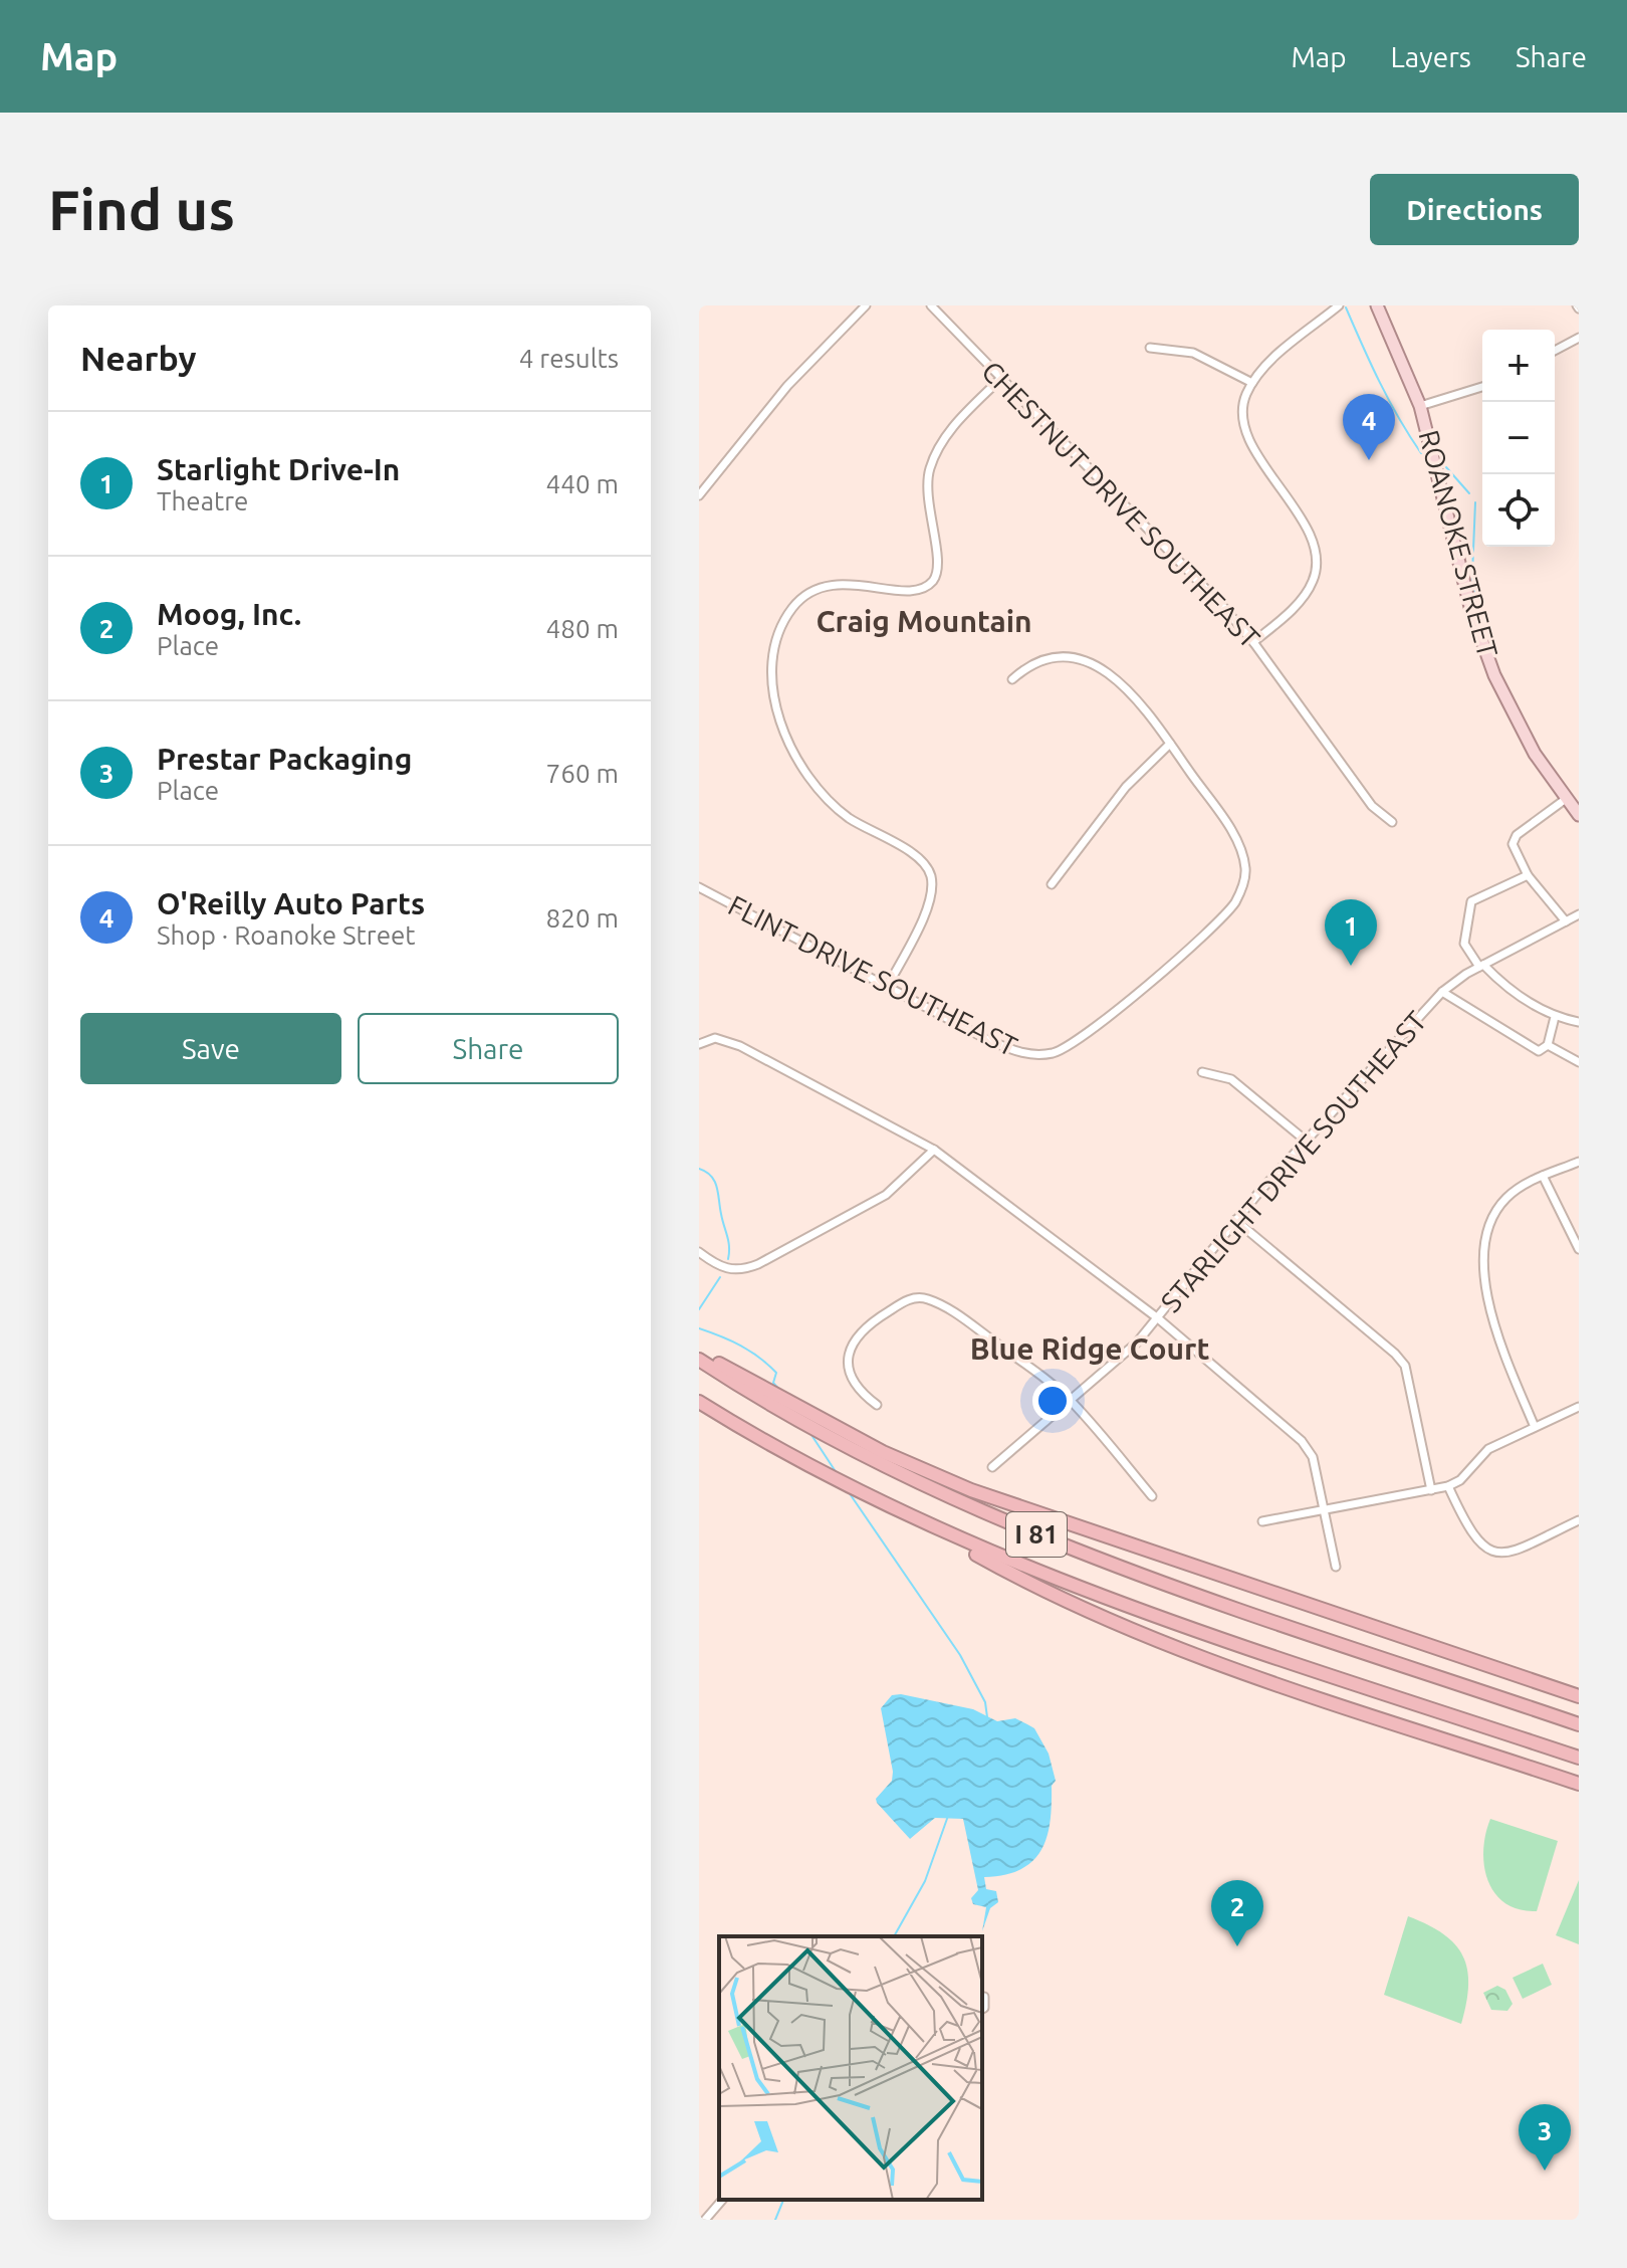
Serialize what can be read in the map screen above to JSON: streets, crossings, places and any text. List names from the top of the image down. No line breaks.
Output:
{"streets":{"highway":["I 81"],"main road":["ROANOKE STREET"],"street":["CHESTNUT DRIVE SOUTHEAST","FLINT DRIVE SOUTHEAST","STARLIGHT DRIVE SOUTHEAST"]},"districts":["Craig Mountain","Blue Ridge Court"],"page":{"header":"Map","nav":["Map","Layers","Share"],"buttons":["Directions",["Save","Share"]],"title":"Find us","heading":["Nearby","4 results"],"map_buttons":["+","−"],"pins":["4","1","2","3"],"list":[{"mark":"1","name":"Starlight Drive-In","note":"Theatre","value":"440 m"},{"mark":"2","name":"Moog, Inc.","note":"Place","value":"480 m"},{"mark":"3","name":"Prestar Packaging","note":"Place","value":"760 m"},{"mark":"4","name":"O'Reilly Auto Parts","note":"Shop · Roanoke Street","value":"820 m"}]}}
